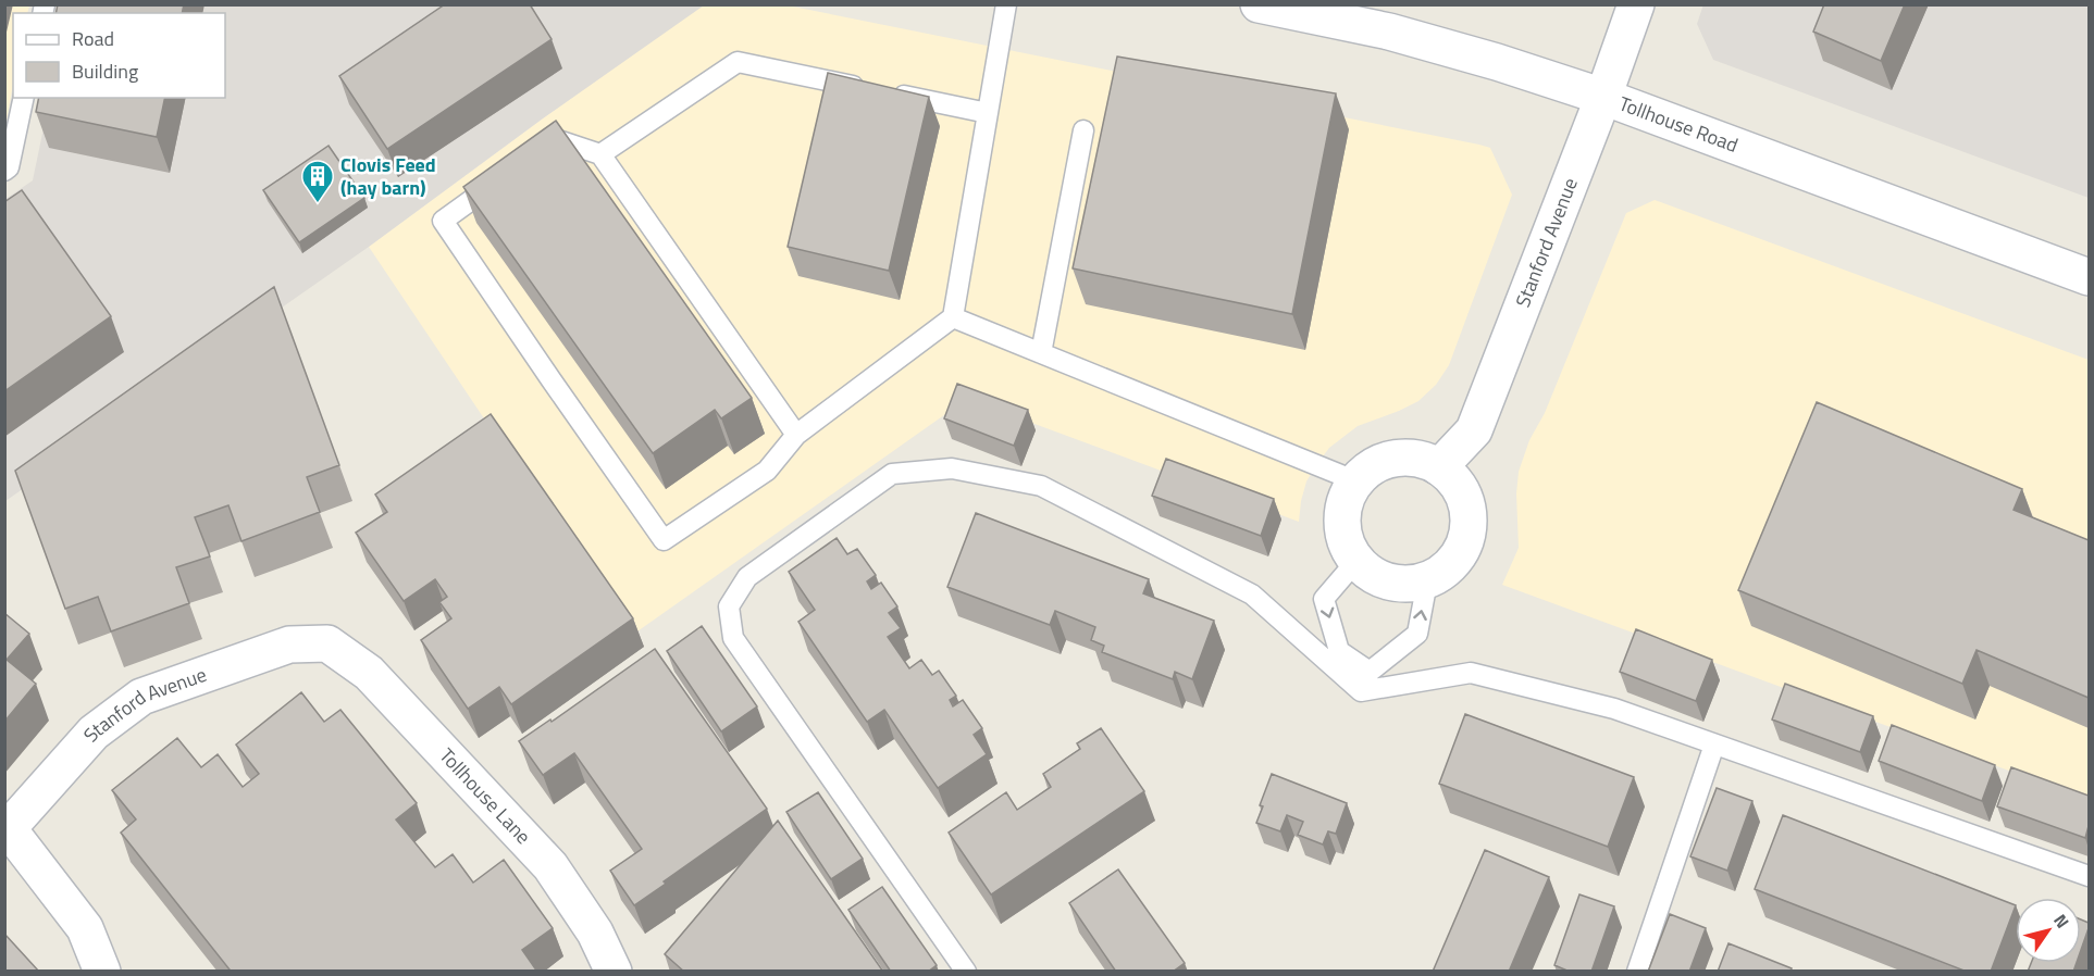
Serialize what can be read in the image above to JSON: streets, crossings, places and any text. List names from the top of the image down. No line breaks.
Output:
{"streets":{"street":["Tollhouse Road","Stanford Avenue","Tollhouse Lane"]},"crossings":[["Tollhouse Road","Stanford Avenue"],["Stanford Avenue","Tollhouse Lane"]],"places":{"building":["Clovis Feed (hay barn)"]},"legend":["Road","Building"],"north":"top right"}
